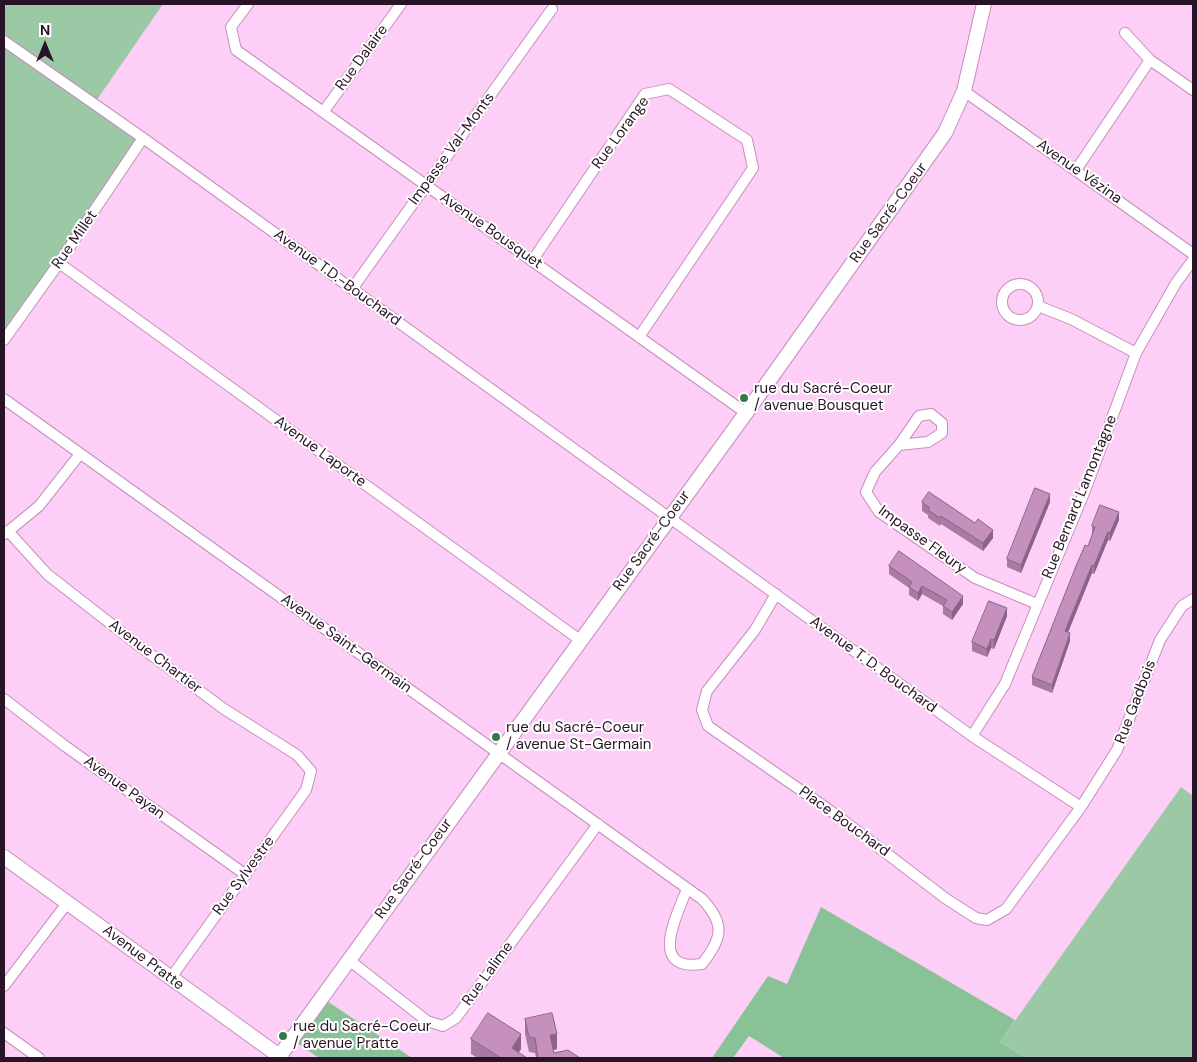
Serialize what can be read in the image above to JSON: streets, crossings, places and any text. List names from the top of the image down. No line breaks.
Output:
{"streets":{"street":["Rue Dalaire","Rue Lorange","Impasse Val-Monts","Avenue Vézina","Rue Sacré-Coeur","Avenue Bousquet","Rue Millet","Avenue T.D.-Bouchard","Avenue Laporte","Rue Bernard Lamontagne","Impasse Fleury","Avenue Saint-Germain","Avenue Chartier","Avenue T. D. Bouchard","Rue Gadbois","Avenue Payan","Place Bouchard","Rue Sylvestre","Avenue Pratte","Rue Lalime"]},"crossings":[["Rue Dalaire","Avenue Bousquet"],["Rue Lorange","Avenue Bousquet"],["Impasse Val-Monts","Avenue Bousquet"],["Impasse Val-Monts","Avenue T.D.-Bouchard"],["Avenue Vézina","Rue Sacré-Coeur"],["Rue Sacré-Coeur","Avenue Bousquet"],["Rue Sacré-Coeur","Avenue T.D.-Bouchard"],["Rue Sacré-Coeur","Avenue Laporte"],["Rue Sacré-Coeur","Avenue Saint-Germain"],["Rue Sacré-Coeur","Avenue T. D. Bouchard"],["Rue Sacré-Coeur","Avenue Pratte"],["Rue Sacré-Coeur","Rue Lalime"],["Rue Millet","Avenue T.D.-Bouchard"],["Rue Millet","Avenue Laporte"],["Avenue T.D.-Bouchard","Avenue T. D. Bouchard"],["Rue Bernard Lamontagne","Impasse Fleury"],["Rue Bernard Lamontagne","Avenue T. D. Bouchard"],["Avenue Saint-Germain","Rue Lalime"],["Avenue Chartier","Rue Sylvestre"],["Avenue T. D. Bouchard","Rue Gadbois"],["Avenue T. D. Bouchard","Place Bouchard"],["Rue Gadbois","Place Bouchard"],["Avenue Payan","Rue Sylvestre"],["Rue Sylvestre","Avenue Pratte"]],"places":["rue du Sacré-Coeur / avenue Bousquet","rue du Sacré-Coeur / avenue St-Germain","rue du Sacré-Coeur / avenue Pratte"],"north":"top"}
